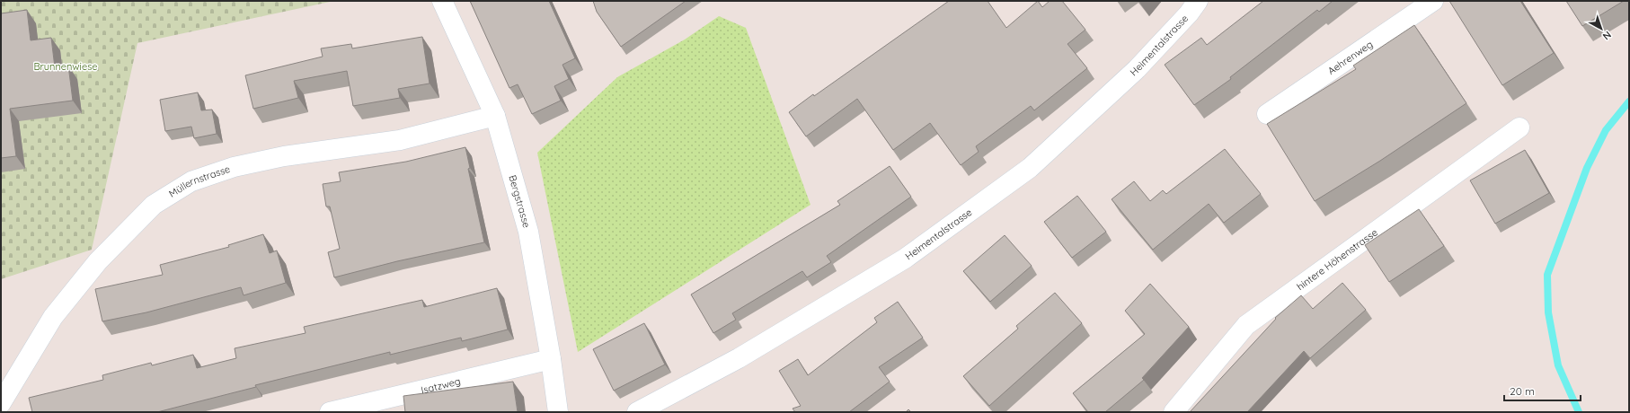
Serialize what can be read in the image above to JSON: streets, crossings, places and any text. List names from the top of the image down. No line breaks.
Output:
{"streets":{"street":["Heimentalstrasse","Aehrenweg","Müllernstrasse","Bergstrasse","hintere Höhenstrasse","Isatzweg"]},"crossings":[["Müllernstrasse","Bergstrasse"],["Bergstrasse","Isatzweg"]],"parks":["Brunnenwiese"],"scale_bar":"20 m","north":"bottom right"}
